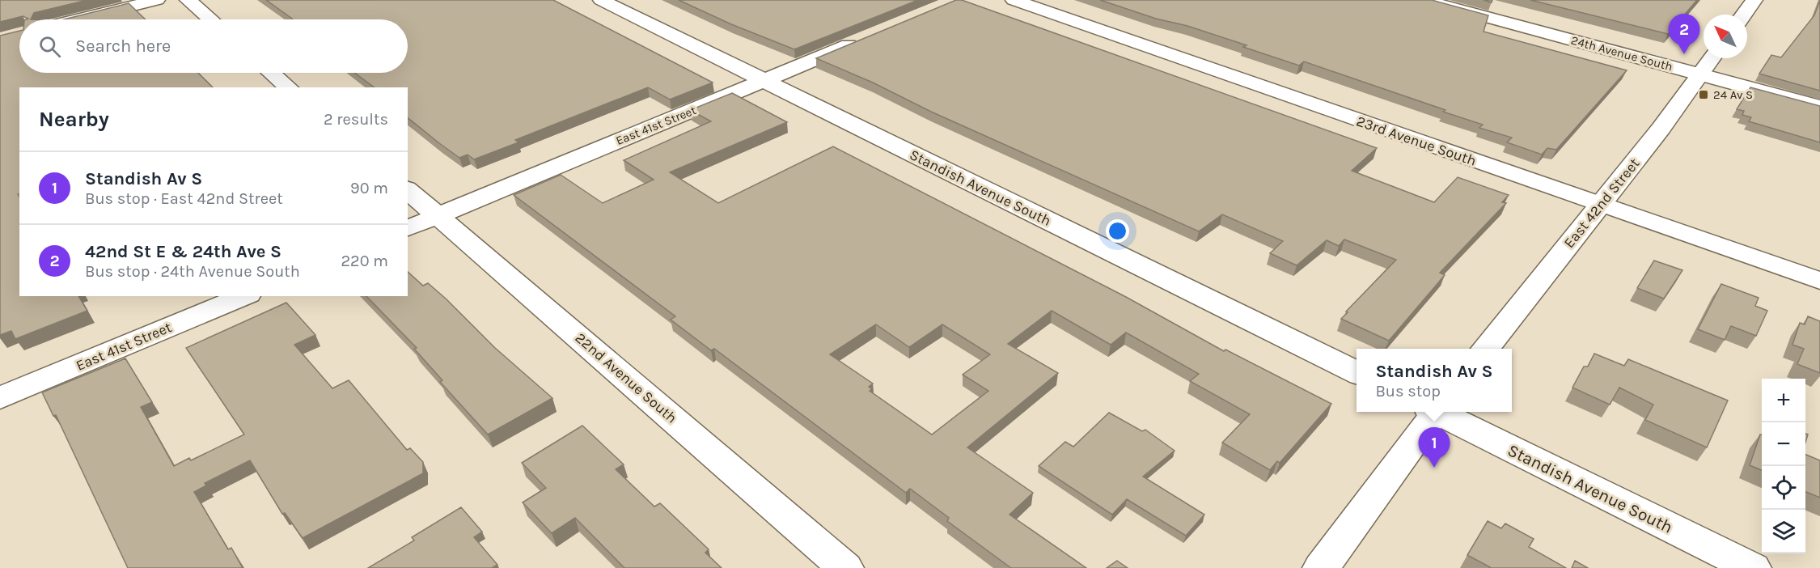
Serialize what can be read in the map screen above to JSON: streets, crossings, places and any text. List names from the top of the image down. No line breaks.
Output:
{"streets":{"street":["24th Avenue South","East 41st Street","23rd Avenue South","Standish Avenue South","East 42nd Street","22nd Avenue South"]},"crossings":[["24th Avenue South","East 42nd Street"],["East 41st Street","Standish Avenue South"],["East 41st Street","22nd Avenue South"],["23rd Avenue South","East 42nd Street"]],"places":{"transit":["24 Av S"]},"north":"top left","page":{"pins":["2","1"],"search":"Search here","heading":["Nearby","2 results"],"list":[{"mark":"1","name":"Standish Av S","note":"Bus stop · East 42nd Street","value":"90 m"},{"mark":"2","name":"42nd St E & 24th Ave S","note":"Bus stop · 24th Avenue South","value":"220 m"}],"popup":["Standish Av S","Bus stop"],"map_buttons":["+","−"]}}
